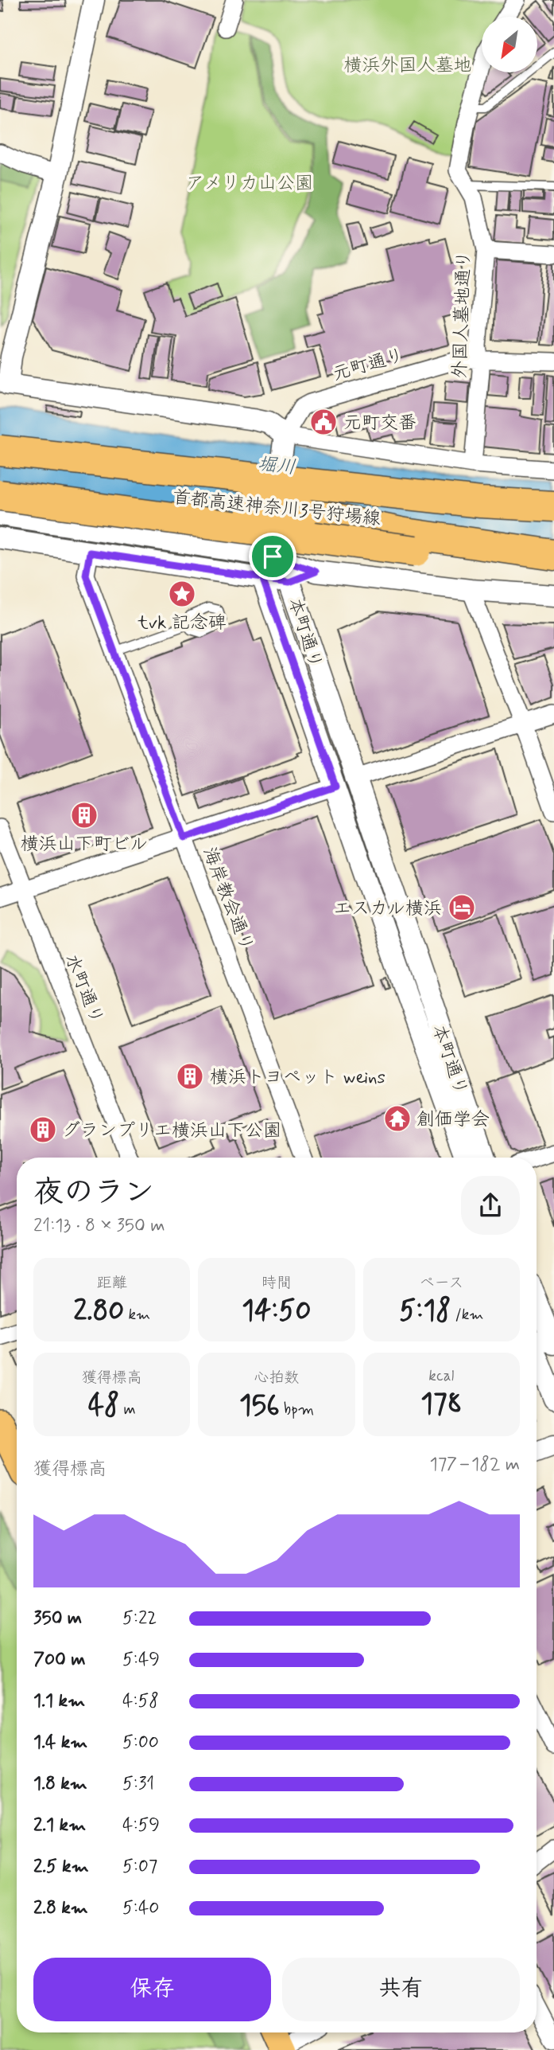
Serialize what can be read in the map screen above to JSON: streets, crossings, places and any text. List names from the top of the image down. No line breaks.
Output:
{"streets":{"highway":["首都高速神奈川3号狩場線"],"street":["外国人墓地通り","元町通り","本町通り","海岸教会通り","水町通り"]},"crossings":[["外国人墓地通り","元町通り"]],"water":["堀川"],"parks":["横浜外国人墓地","アメリカ山公園"],"places":{"public building":["元町交番"],"place":["tvk 記念碑"],"building":["横浜山下町ビル","横浜トヨペット weins","グランプリエ横浜山下公園"],"hotel":["エスカル横浜"],"temple":["創価学会"]},"north":"bottom left","page":{"heading":["夜のラン","21:13 · 8 × 350 m"],"stats":[["距離","2.80 km"],["時間","14:50"],["ペース","5:18 /km"],["獲得標高","48 m"],["心拍数","156 bpm"],["kcal","178"]],"chart":["獲得標高","177–182 m"],"list":[{"name":"350 m","note":"5:22"},{"name":"700 m","note":"5:49"},{"name":"1.1 km","note":"4:58"},{"name":"1.4 km","note":"5:00"},{"name":"1.8 km","note":"5:31"},{"name":"2.1 km","note":"4:59"},{"name":"2.5 km","note":"5:07"},{"name":"2.8 km","note":"5:40"}],"buttons":["保存","共有"]}}
